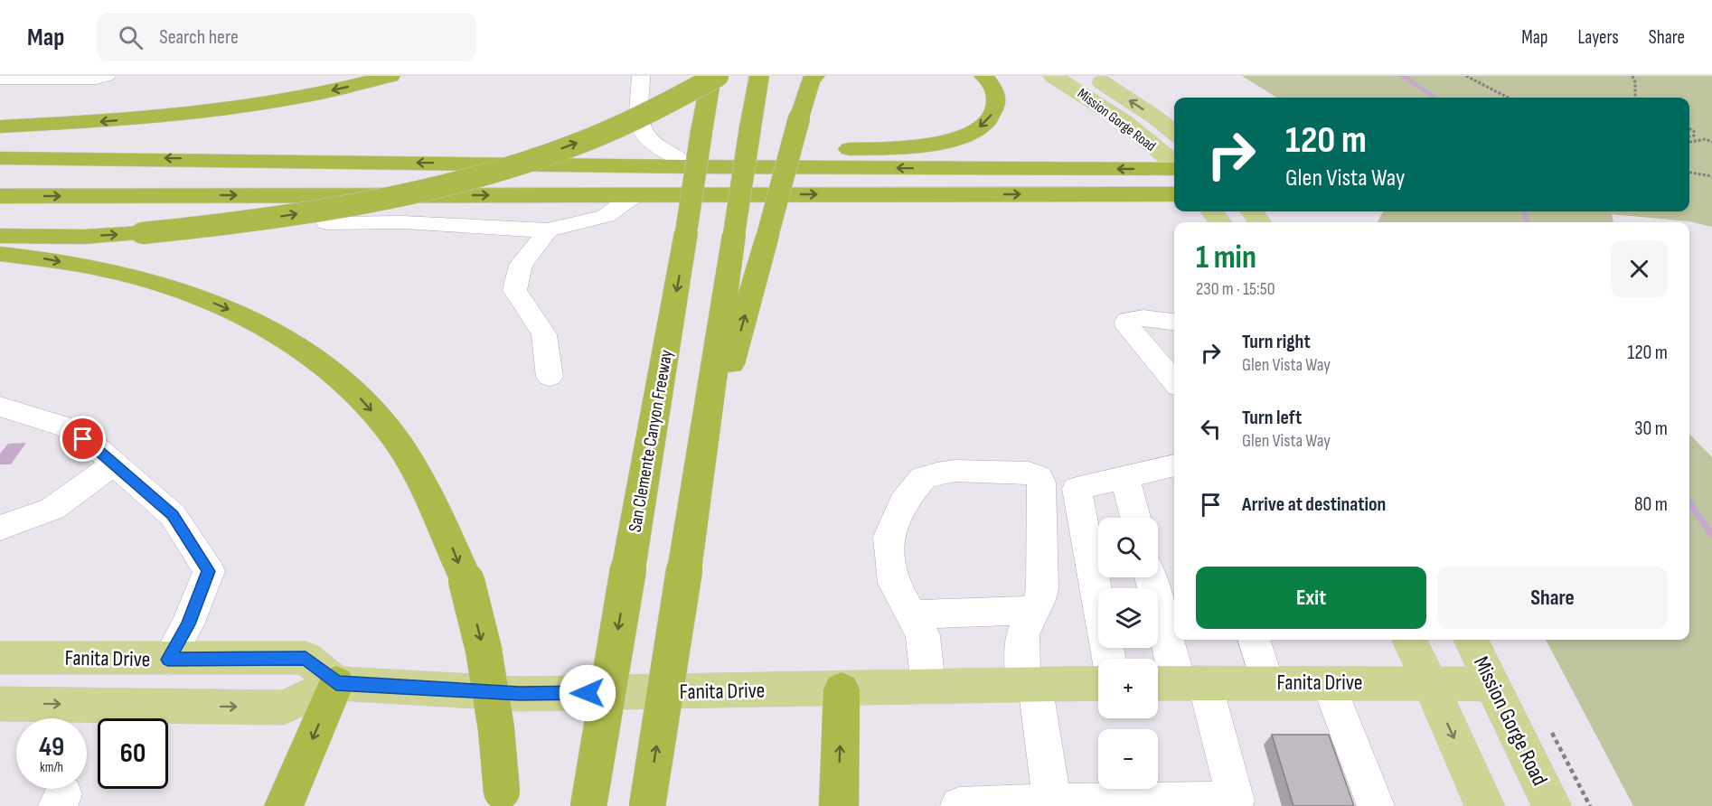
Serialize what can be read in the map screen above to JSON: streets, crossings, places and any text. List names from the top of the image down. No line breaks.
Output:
{"streets":{"highway":["San Clemente Canyon Freeway"],"main road":["Mission Gorge Road","Fanita Drive"]},"crossings":[["Mission Gorge Road","Fanita Drive"]],"page":{"header":"Map","search":"Search here","nav":["Map","Layers","Share"],"turn":["120 m","Glen Vista Way"],"heading":["1 min","230 m · 15:50"],"list":[{"name":"Turn right","note":"Glen Vista Way","value":"120 m"},{"name":"Turn left","note":"Glen Vista Way","value":"30 m"},{"name":"Arrive at destination","value":"80 m"}],"map_buttons":["+","−"],"buttons":["Exit","Share"],"speed":"49 km/h","limit":"60"}}
